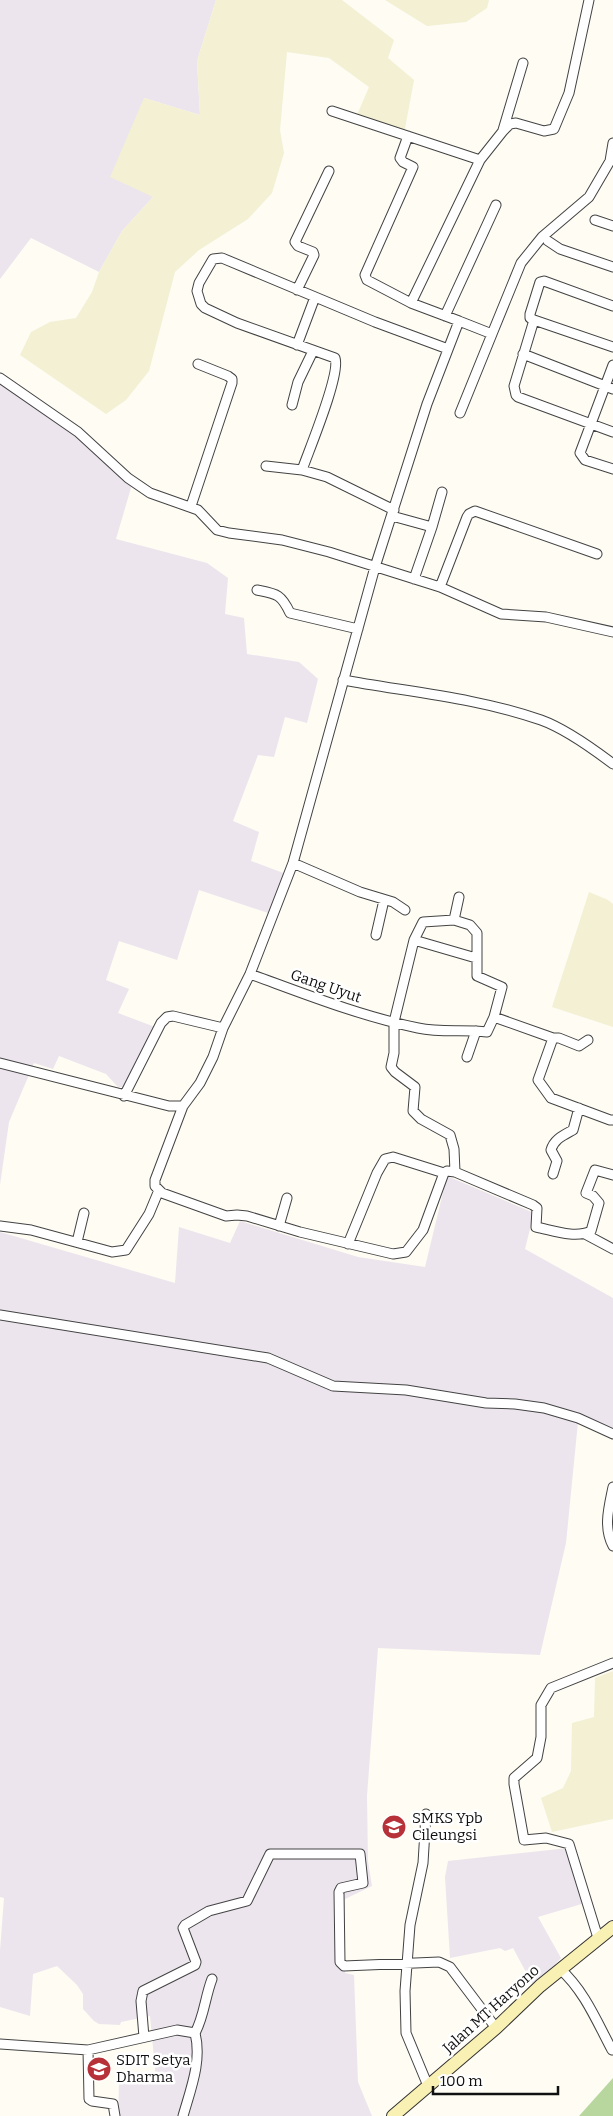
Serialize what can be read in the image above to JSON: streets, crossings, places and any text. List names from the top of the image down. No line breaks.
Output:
{"streets":{"main road":["Jalan MT Haryono"],"street":["Gang Uyut"]},"places":{"school or university":["SMKS Ypb Cileungsi","SDIT Setya Dharma"]},"scale_bar":"100 m"}
